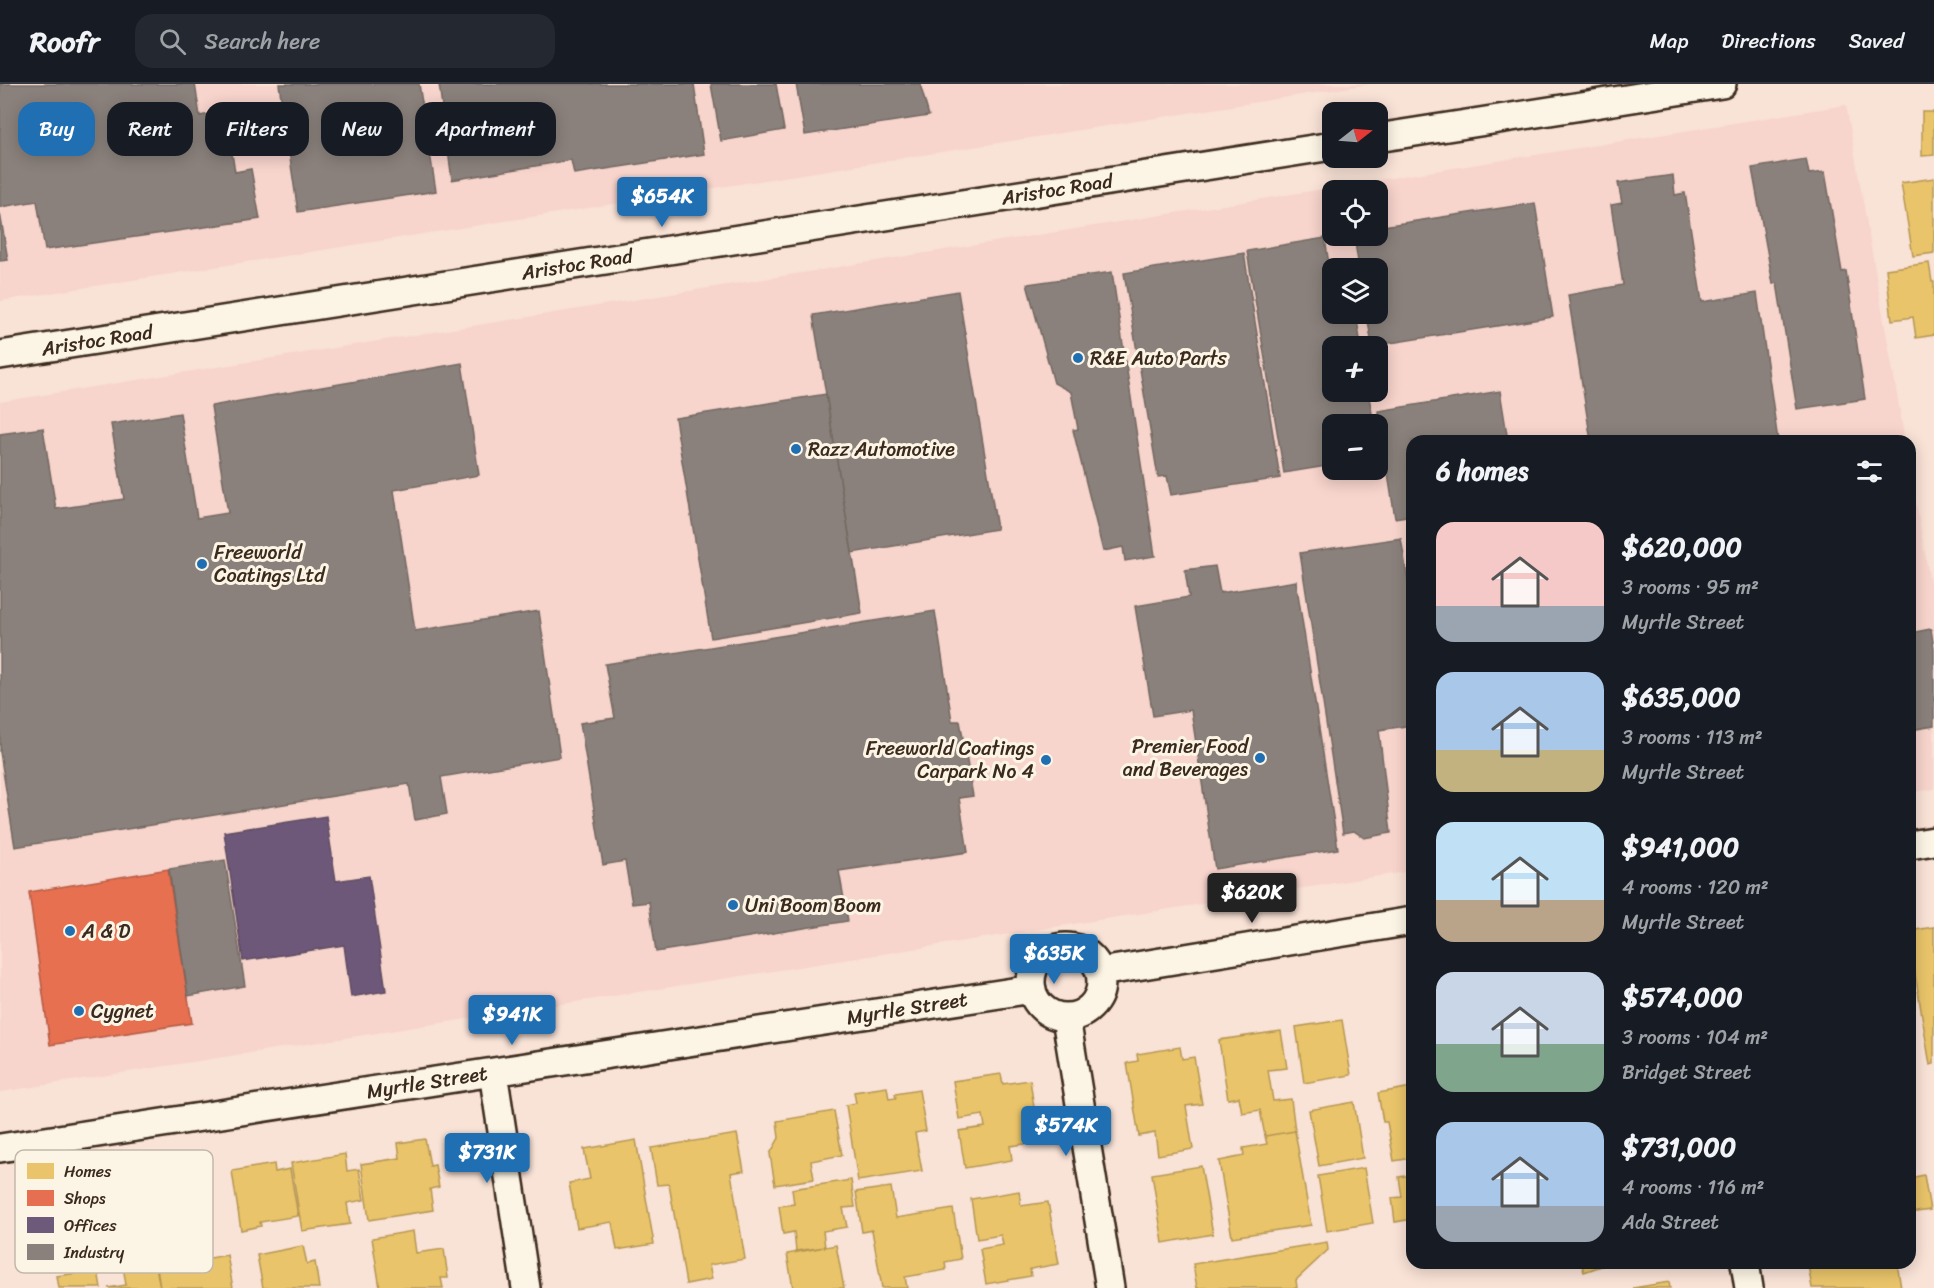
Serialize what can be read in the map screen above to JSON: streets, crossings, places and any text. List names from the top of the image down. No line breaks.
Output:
{"streets":{"street":["Aristoc Road","Myrtle Street"]},"places":["R&E Auto Parts","Razz Automotive","Freeworld Coatings Ltd","Premier Food and Beverages","Freeworld Coatings Carpark No 4","Uni Boom Boom","A & D","Cygnet"],"legend":["Homes","Shops","Offices","Industry"],"north":"right","page":{"header":"Roofr","search":"Search here","nav":["Map","Directions","Saved"],"map_buttons":["+","−"],"chip":["Buy","Rent","Filters","New","Apartment"],"price":["$654K","$620K","$635K","$941K","$574K","$731K"],"heading":"6 homes","list":[{"name":"$620,000","note":"3 rooms · 95 m² · Myrtle Street"},{"name":"$635,000","note":"3 rooms · 113 m² · Myrtle Street"},{"name":"$941,000","note":"4 rooms · 120 m² · Myrtle Street"},{"name":"$574,000","note":"3 rooms · 104 m² · Bridget Street"},{"name":"$731,000","note":"4 rooms · 116 m² · Ada Street"}]}}
